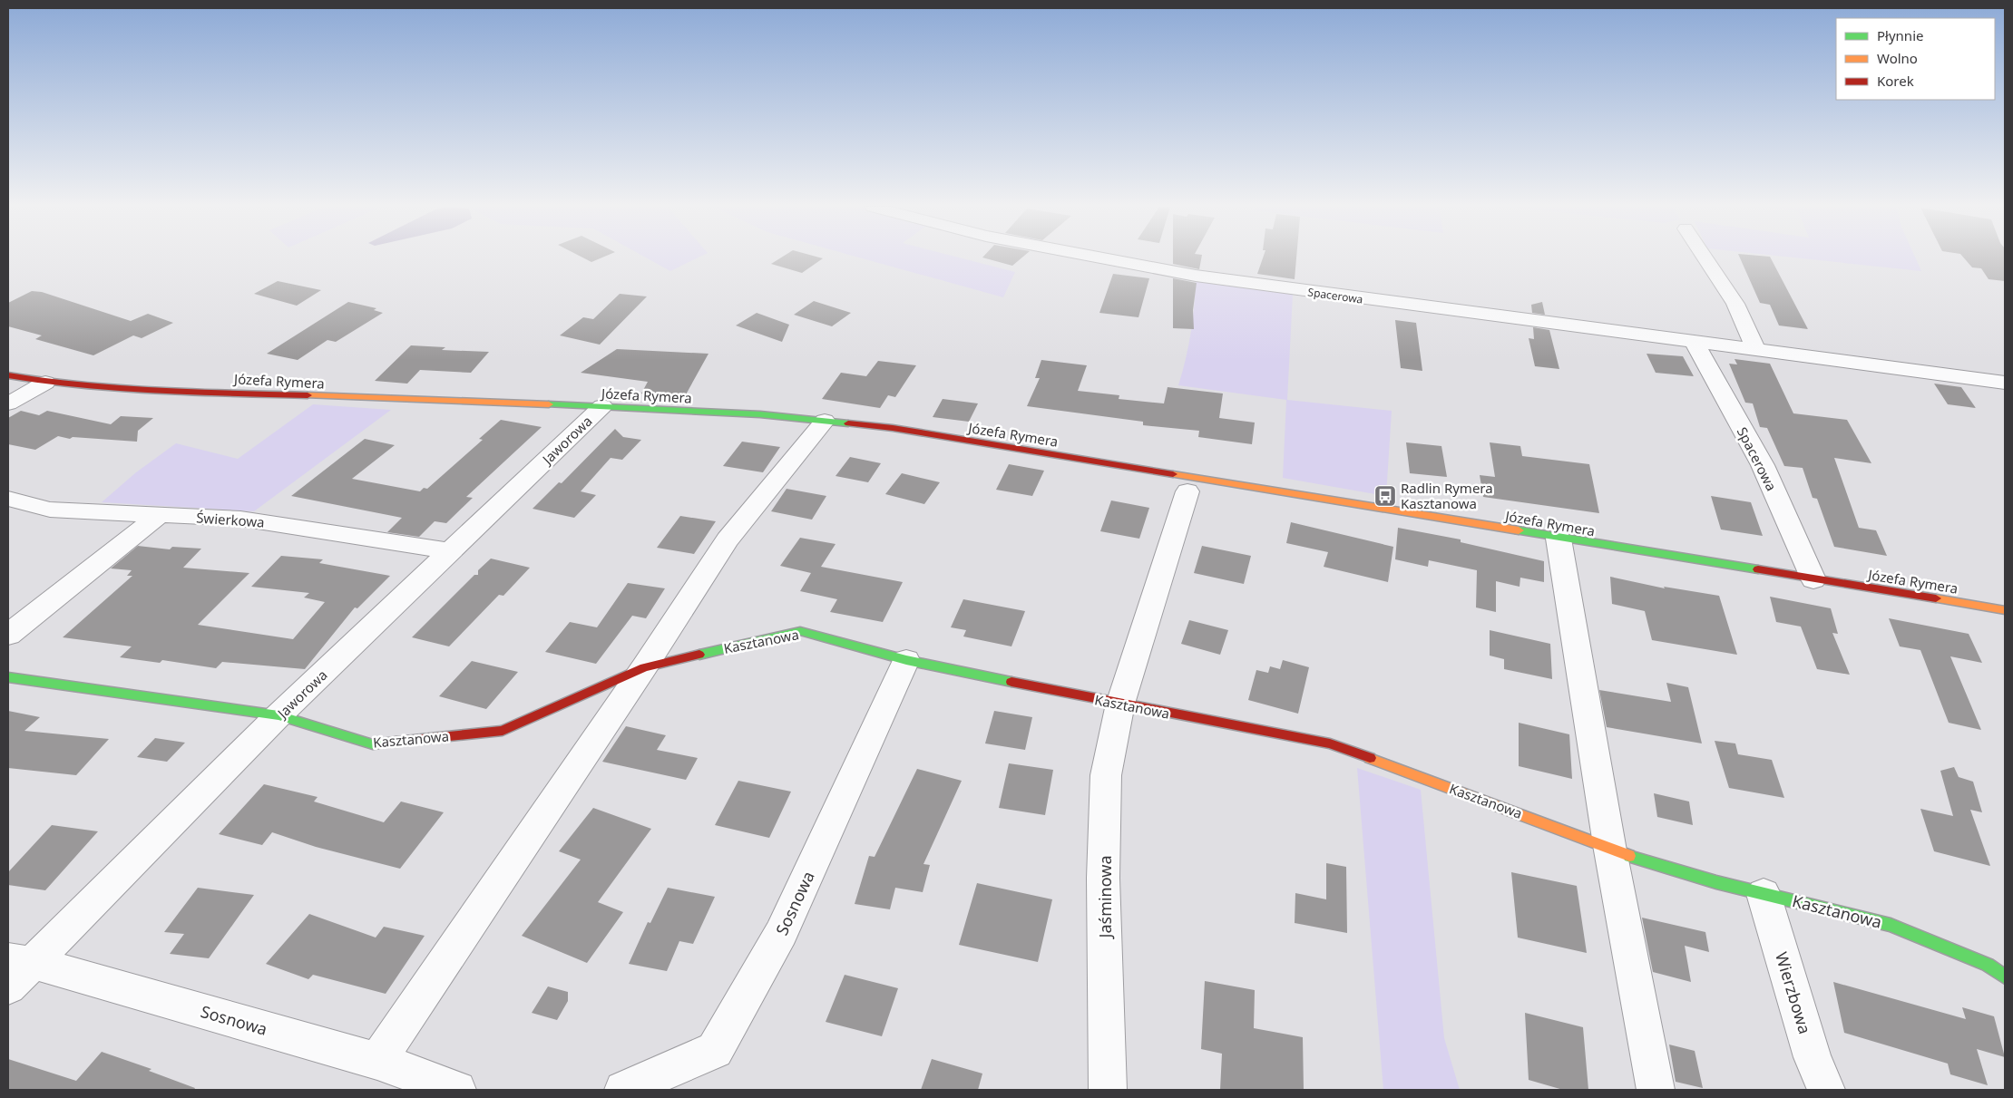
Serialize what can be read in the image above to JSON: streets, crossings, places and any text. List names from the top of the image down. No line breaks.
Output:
{"streets":{"street":["Spacerowa","Józefa Rymera","Jaworowa","Świerkowa","Kasztanowa","Jaśminowa","Sosnowa","Wierzbowa"]},"crossings":[["Spacerowa","Józefa Rymera"],["Józefa Rymera","Jaworowa"],["Jaworowa","Świerkowa"],["Jaworowa","Kasztanowa"],["Jaworowa","Sosnowa"],["Kasztanowa","Jaśminowa"],["Kasztanowa","Sosnowa"],["Kasztanowa","Wierzbowa"]],"places":{"bus stop":["Radlin Rymera Kasztanowa"]},"legend":["Płynnie","Wolno","Korek"]}
